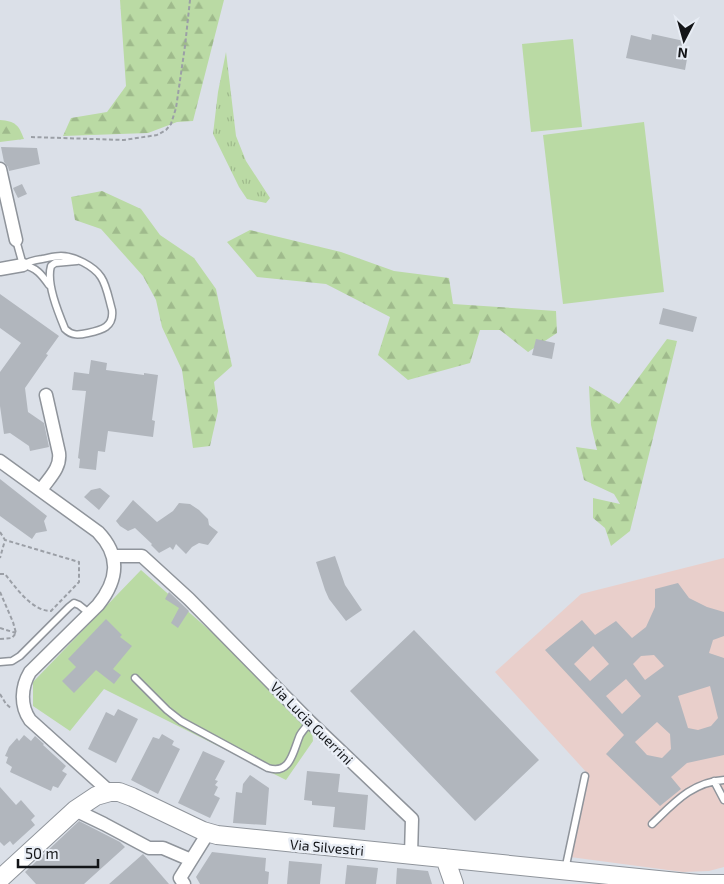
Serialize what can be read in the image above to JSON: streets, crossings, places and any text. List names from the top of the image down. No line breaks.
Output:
{"streets":{"main road":["Via Silvestri"],"street":["Via Lucia Guerrini"]},"crossings":[["Via Lucia Guerrini","Via Silvestri"]],"scale_bar":"50 m","north":"bottom"}
